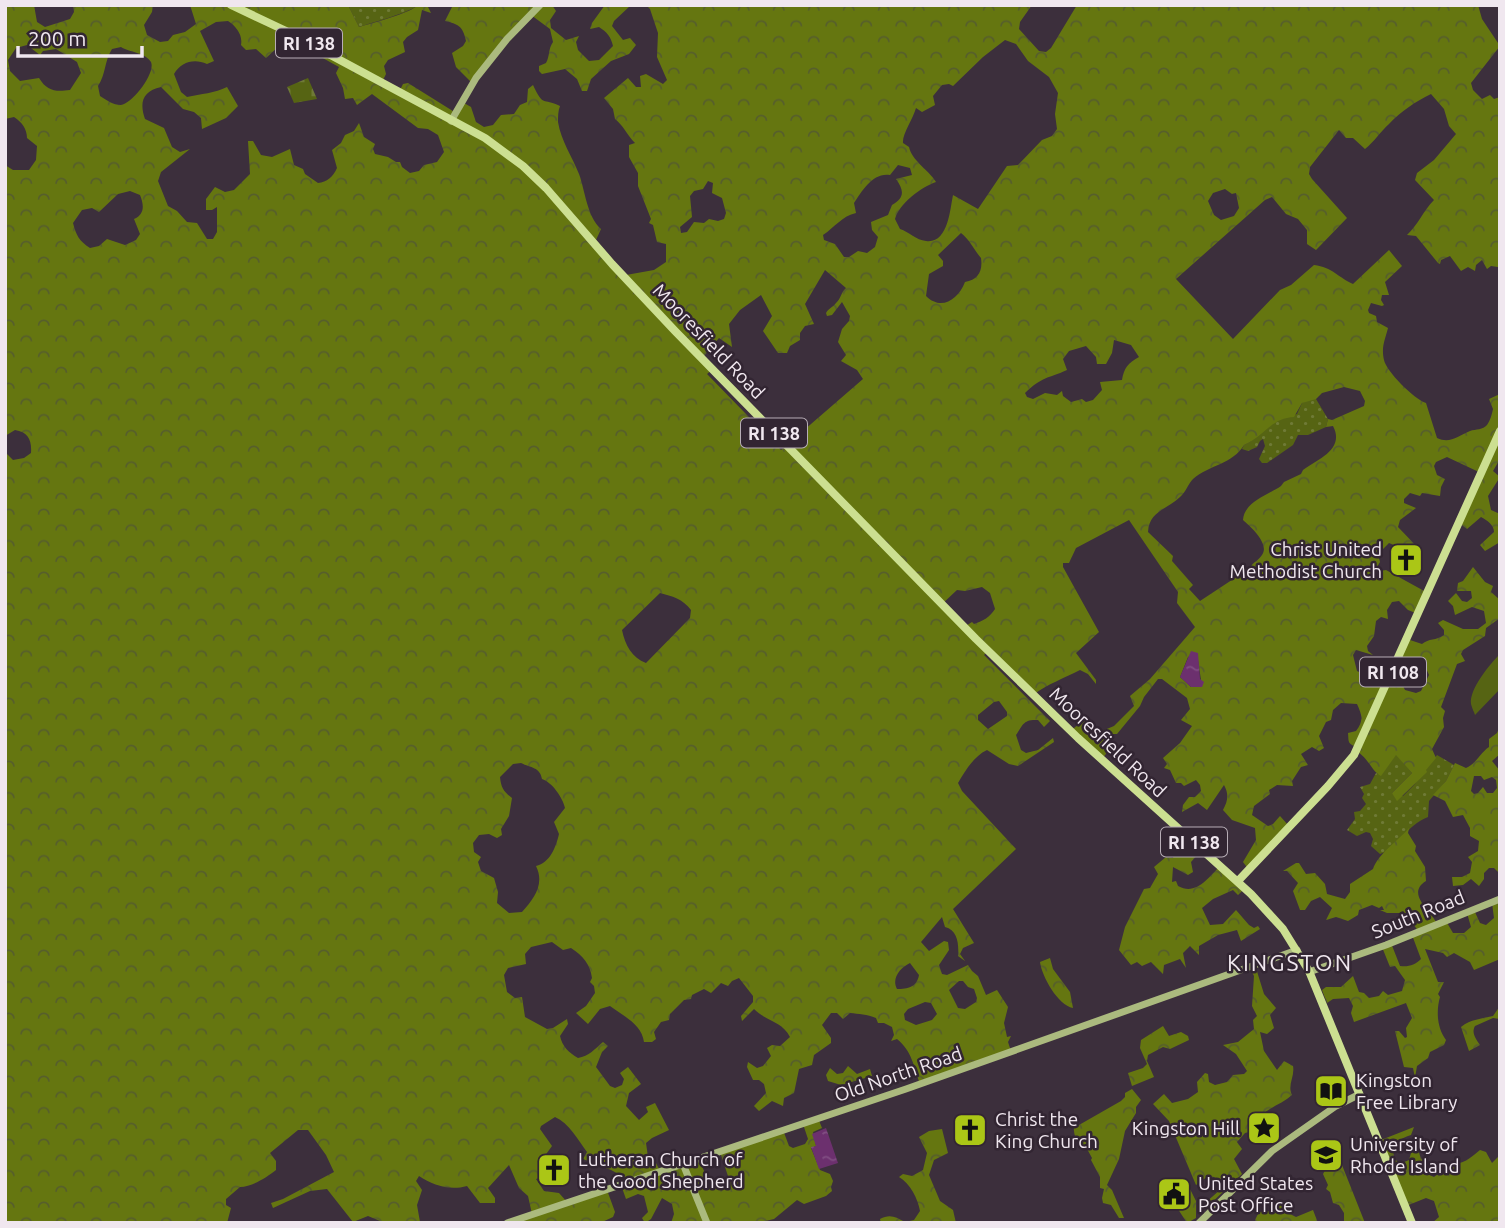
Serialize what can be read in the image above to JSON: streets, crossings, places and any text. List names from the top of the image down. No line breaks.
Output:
{"streets":{"main road":["RI 138","Mooresfield Road","RI 108"],"street":["South Road","Old North Road"]},"crossings":[["RI 138","Mooresfield Road"],["RI 138","RI 108"],["RI 138","South Road"],["RI 138","Old North Road"],["Mooresfield Road","RI 108"]],"districts":["KINGSTON"],"places":{"church":["Christ United Methodist Church","Christ the King Church","Lutheran Church of the Good Shepherd"],"library":["Kingston Free Library"],"place":["Kingston Hill"],"school or university":["University of Rhode Island"],"public building":["United States Post Office"]},"scale_bar":"200 m"}
